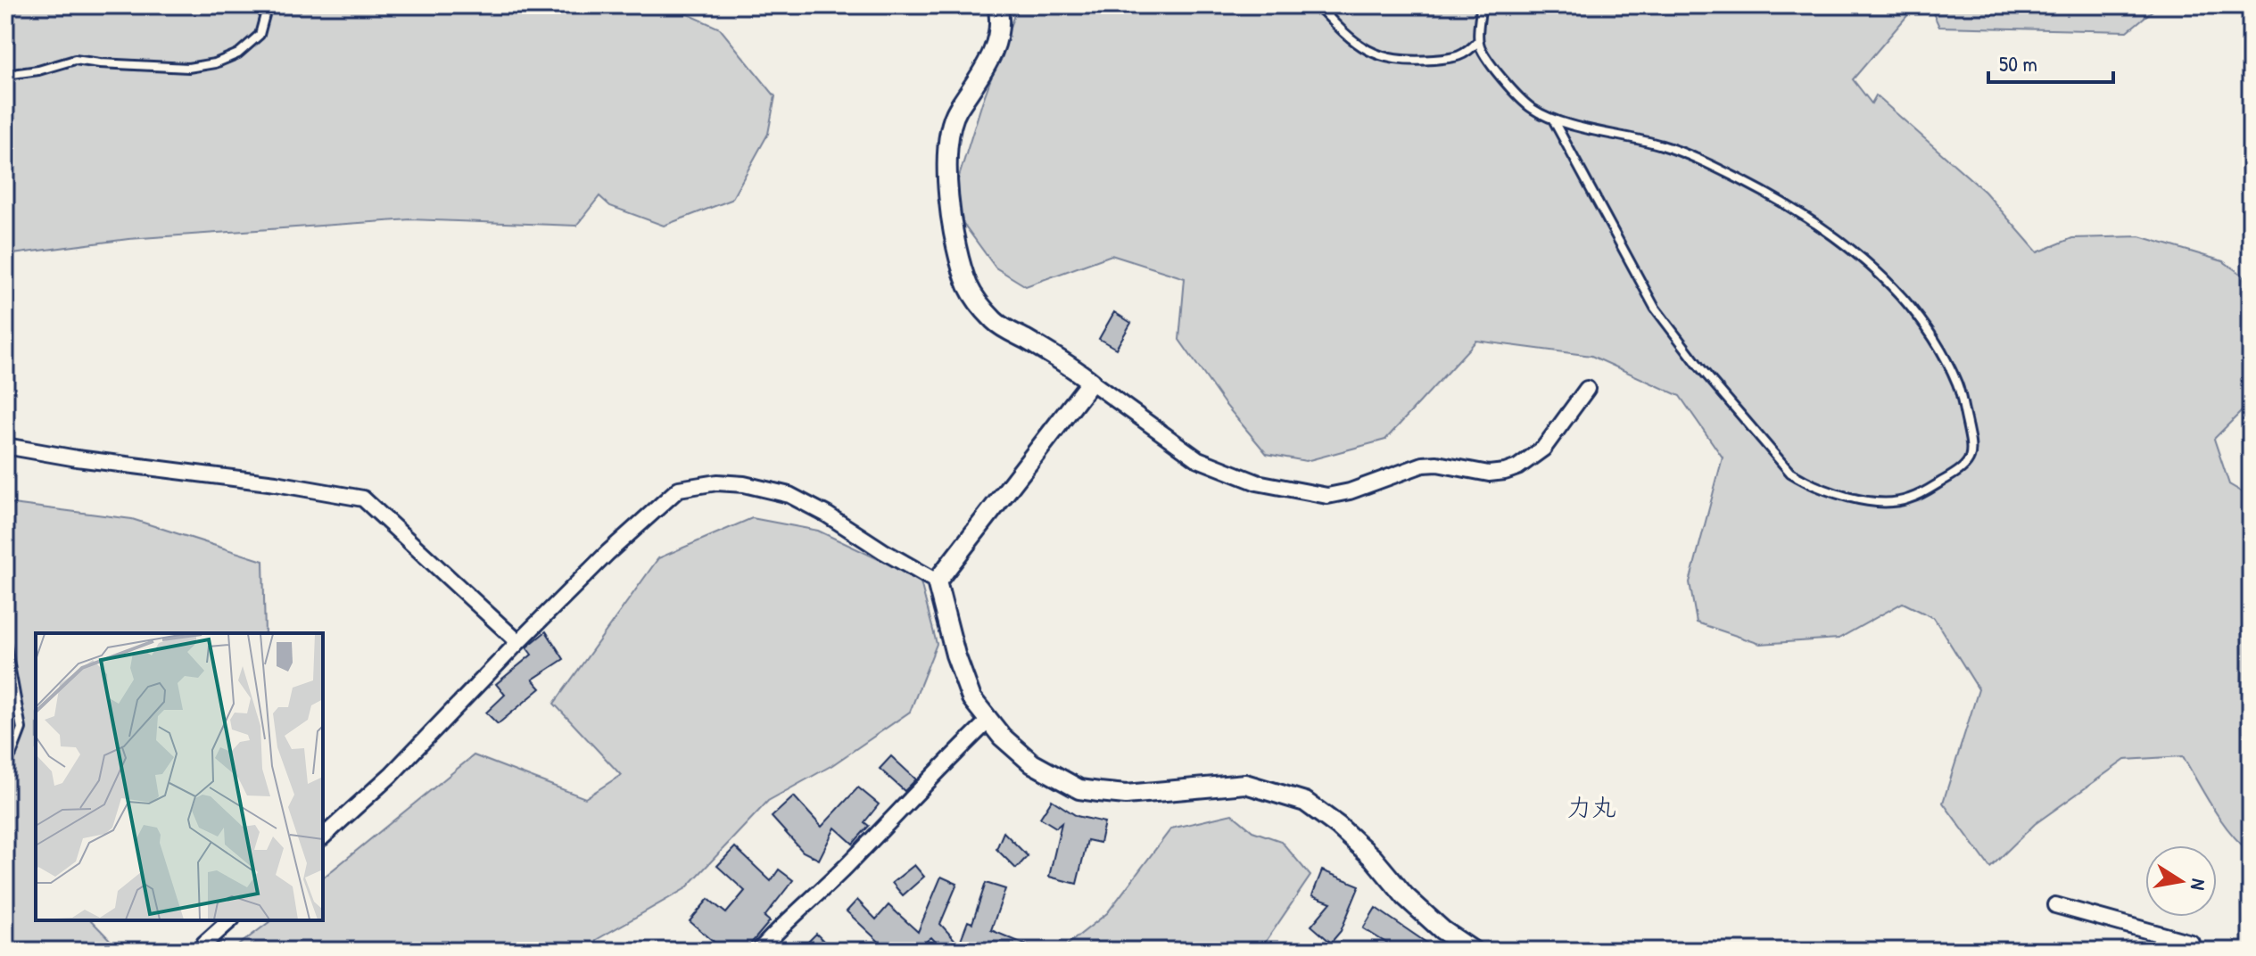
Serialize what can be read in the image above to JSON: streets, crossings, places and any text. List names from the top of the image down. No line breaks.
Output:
{"districts":["力丸"],"scale_bar":"50 m","north":"right"}
